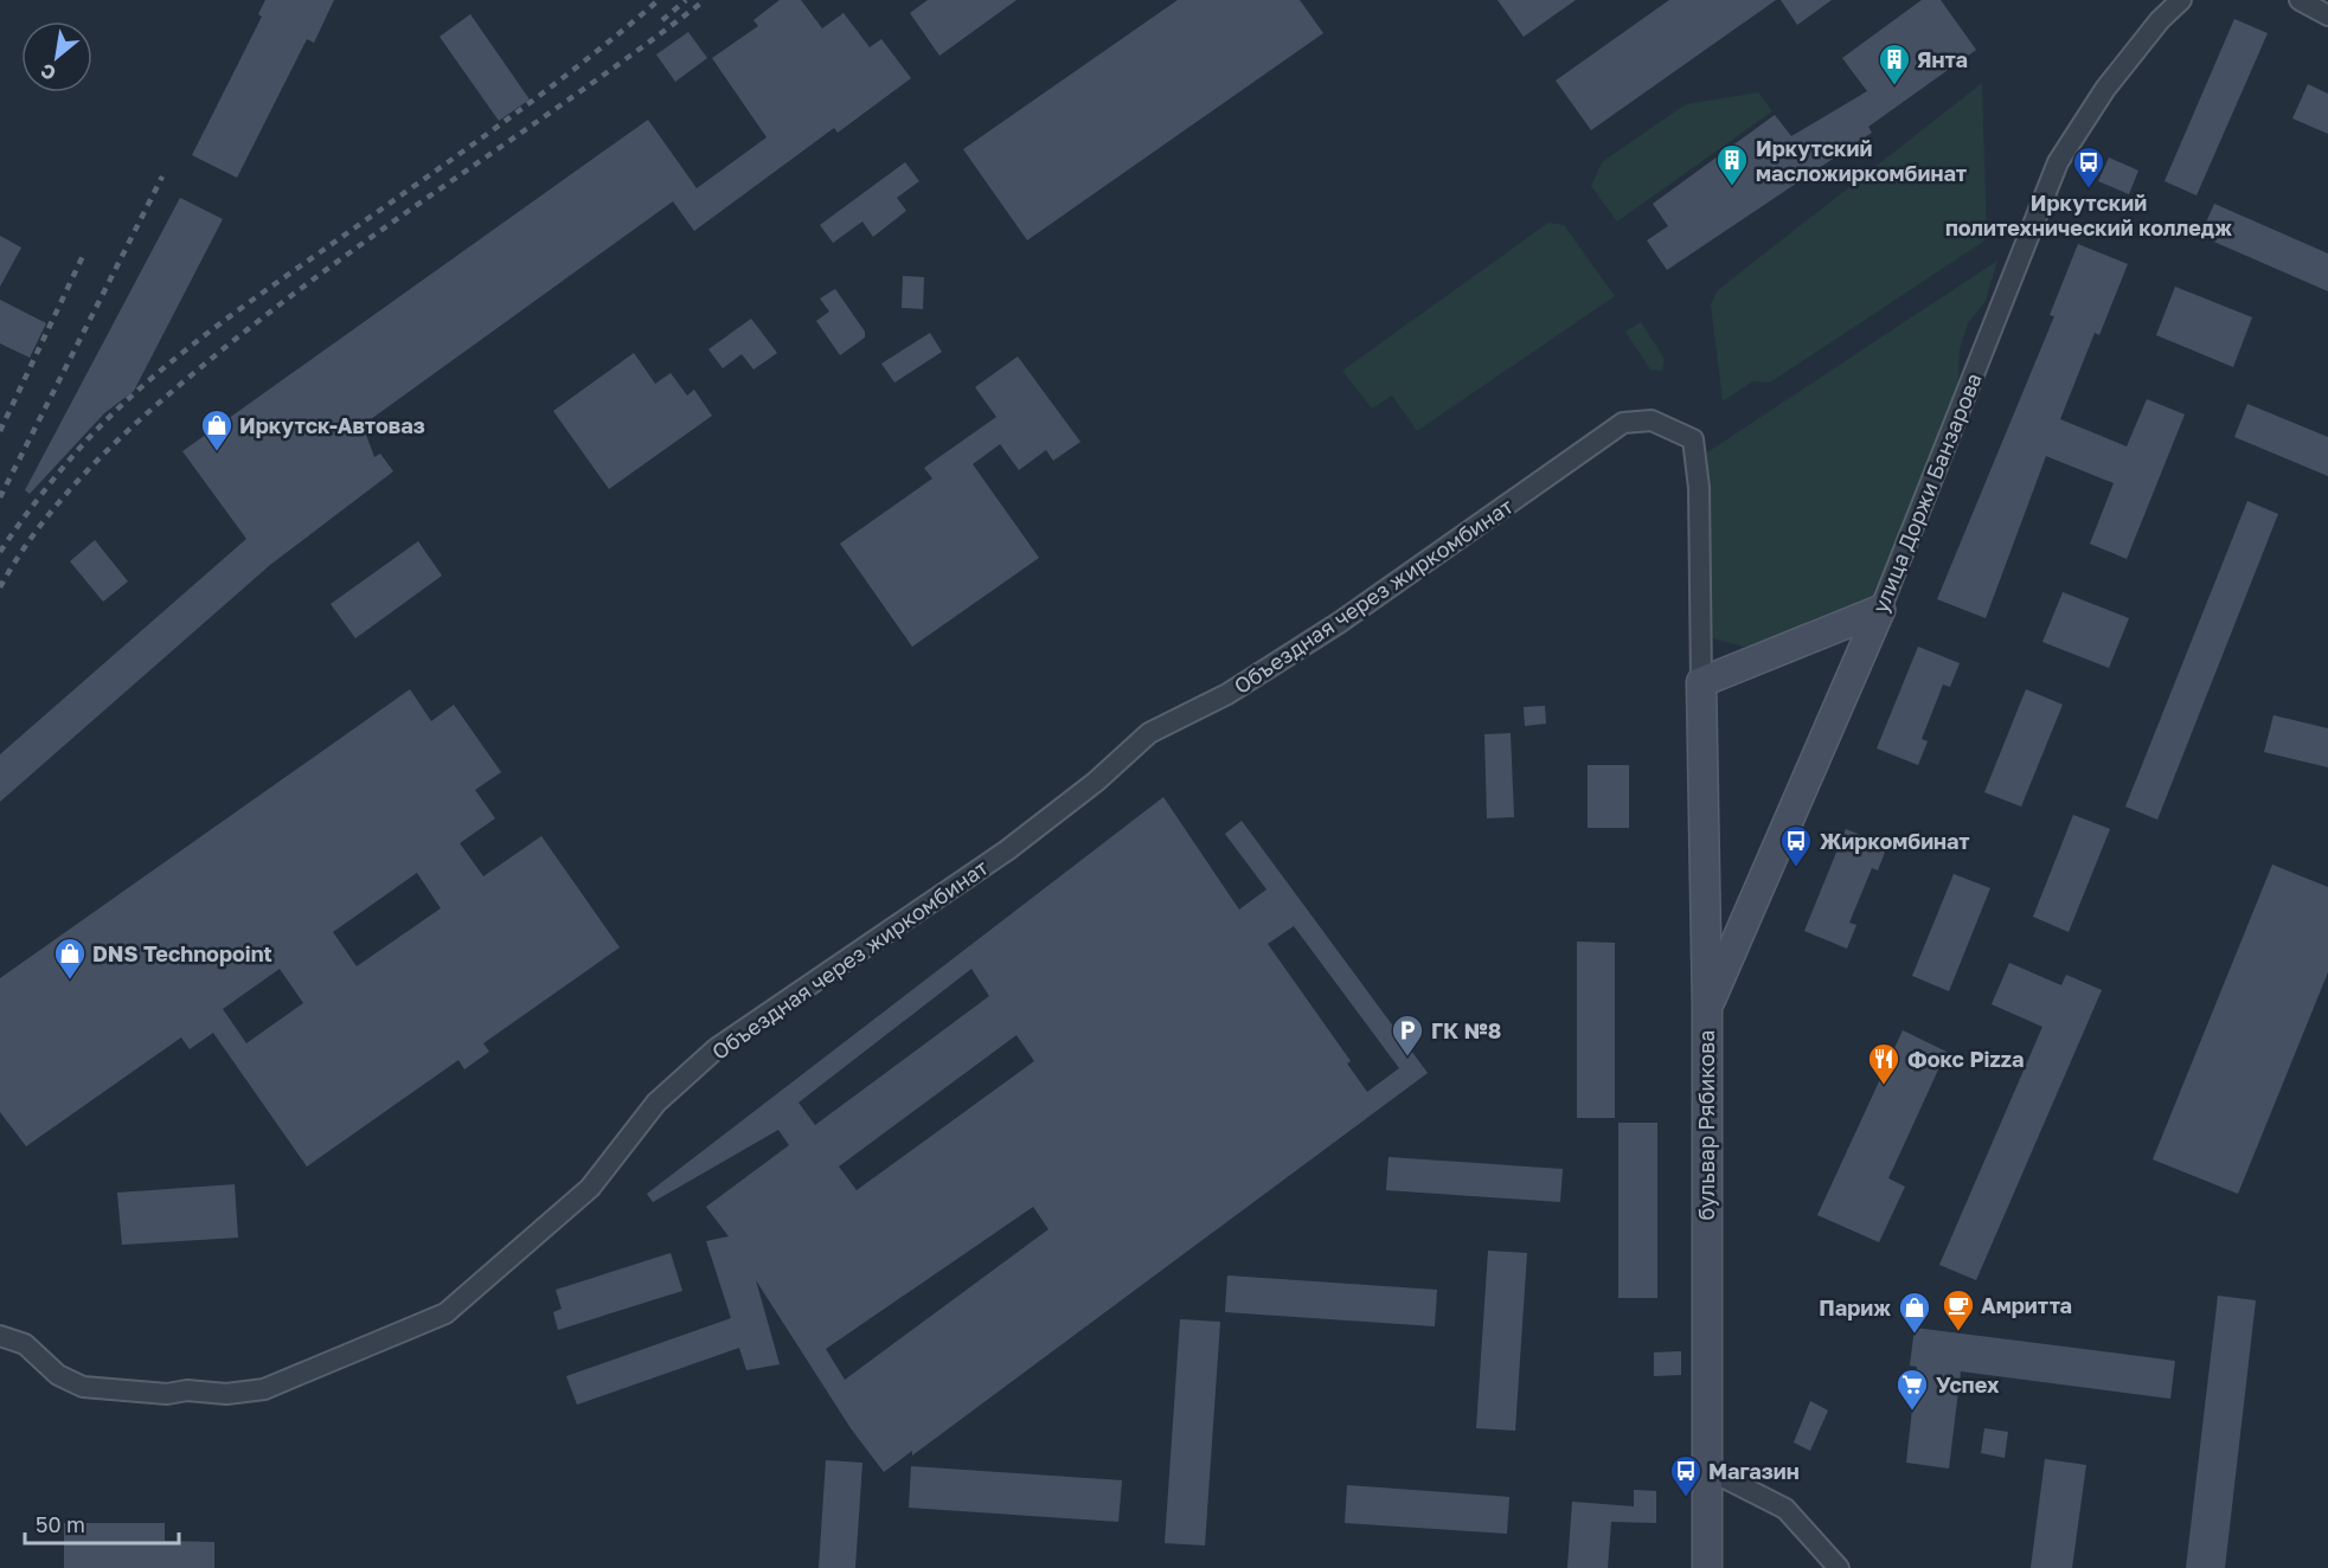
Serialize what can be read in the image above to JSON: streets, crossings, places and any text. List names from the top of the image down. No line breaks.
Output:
{"streets":{"street":["улица Доржи Банзарова","Объездная через жиркомбинат","бульвар Рябикова"]},"crossings":[["улица Доржи Банзарова","бульвар Рябикова"],["Объездная через жиркомбинат","бульвар Рябикова"]],"places":{"building":["Янта","Иркутский масложиркомбинат"],"bus stop":["Иркутский политехнический колледж","Жиркомбинат","Магазин"],"shop":["Иркутск-Автоваз","DNS Technopoint","Париж"],"parking":["ГК №8"],"restaurant":["Фокс Pizza"],"cafe":["Амритта"],"supermarket":["Успех"]},"scale_bar":"50 m","north":"bottom left"}
